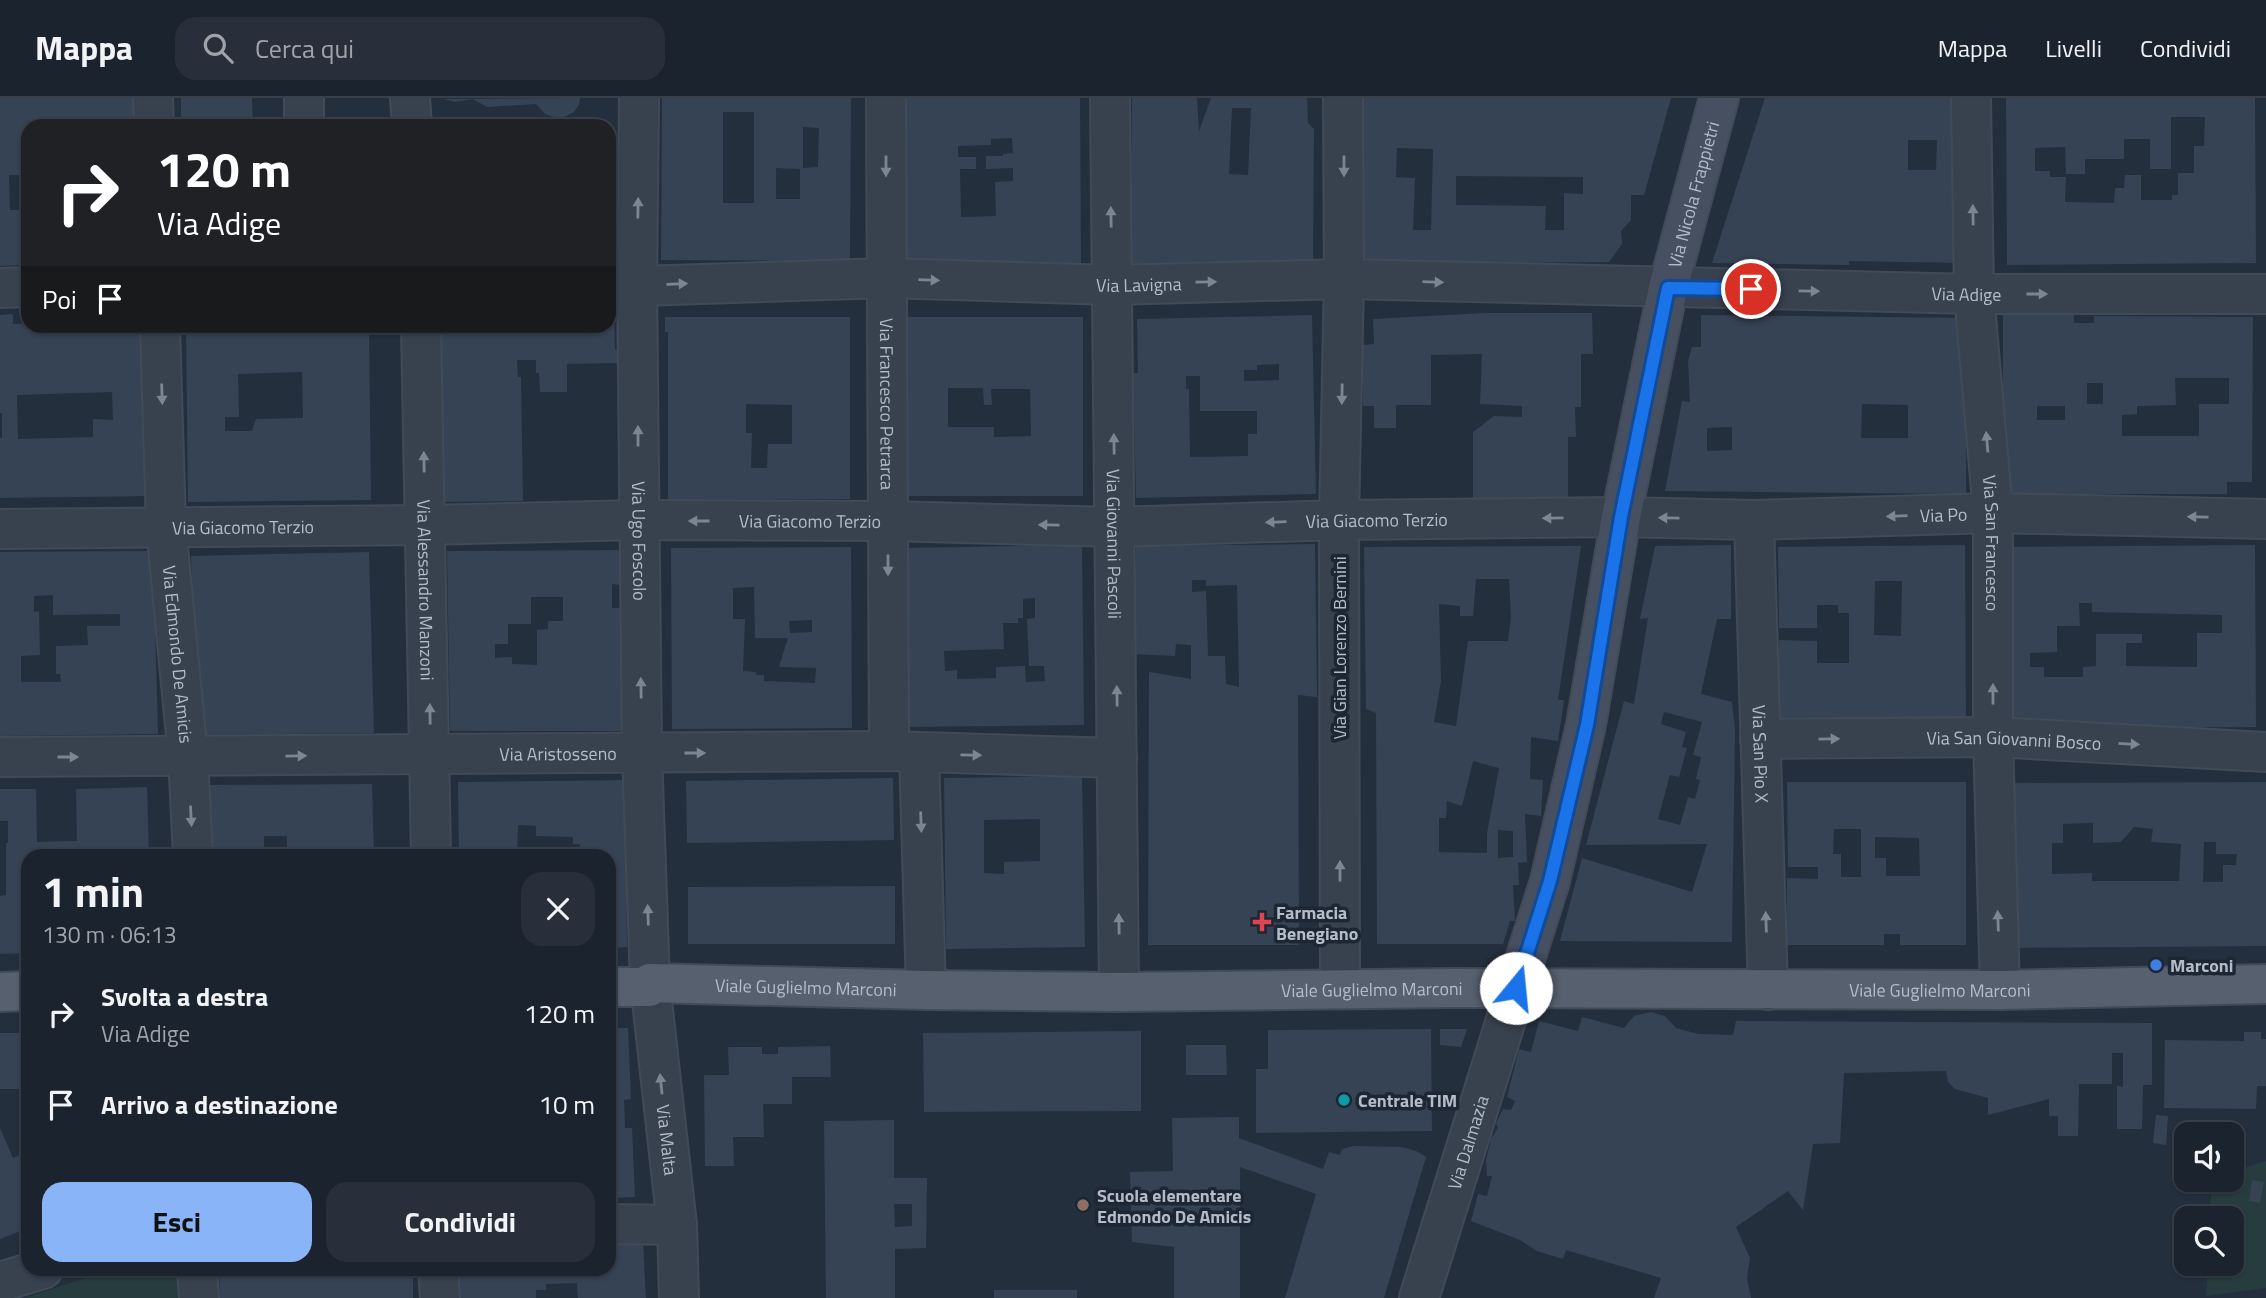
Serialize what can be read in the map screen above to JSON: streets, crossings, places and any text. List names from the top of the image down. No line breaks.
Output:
{"streets":{"main road":["Viale Guglielmo Marconi"],"street":["Via Nicola Frappietri","Via Lavigna","Via Adige","Via Francesco Petrarca","Via Po","Via Giacomo Terzio","Via Ugo Foscolo","Via San Francesco","Via Giovanni Pascoli","Via Alessandro Manzoni","Via Gian Lorenzo Bernini","Via Edmondo De Amicis","Via San Giovanni Bosco","Via Aristosseno","Via San Pio X","Via Malta","Via Dalmazia"]},"crossings":[["Via Nicola Frappietri","Via Lavigna"],["Via Nicola Frappietri","Via Adige"],["Via Nicola Frappietri","Via Po"],["Via Nicola Frappietri","Via Giacomo Terzio"],["Via Nicola Frappietri","Viale Guglielmo Marconi"],["Via Nicola Frappietri","Via Dalmazia"],["Via Lavigna","Via Adige"],["Via Lavigna","Via Francesco Petrarca"],["Via Lavigna","Via Ugo Foscolo"],["Via Lavigna","Via Giovanni Pascoli"],["Via Lavigna","Via Gian Lorenzo Bernini"],["Via Adige","Via San Francesco"],["Via Francesco Petrarca","Via Giacomo Terzio"],["Via Francesco Petrarca","Via Aristosseno"],["Via Francesco Petrarca","Viale Guglielmo Marconi"],["Via Po","Via Giacomo Terzio"],["Via Po","Via San Francesco"],["Via Po","Via San Pio X"],["Via Giacomo Terzio","Via Ugo Foscolo"],["Via Giacomo Terzio","Via Giovanni Pascoli"],["Via Giacomo Terzio","Via Alessandro Manzoni"],["Via Giacomo Terzio","Via Gian Lorenzo Bernini"],["Via Giacomo Terzio","Via Edmondo De Amicis"],["Via Ugo Foscolo","Via Aristosseno"],["Via Ugo Foscolo","Viale Guglielmo Marconi"],["Via Ugo Foscolo","Via Malta"],["Via San Francesco","Via San Giovanni Bosco"],["Via San Francesco","Viale Guglielmo Marconi"],["Via Giovanni Pascoli","Via Aristosseno"],["Via Giovanni Pascoli","Viale Guglielmo Marconi"],["Via Alessandro Manzoni","Via Aristosseno"],["Via Gian Lorenzo Bernini","Viale Guglielmo Marconi"],["Via Edmondo De Amicis","Via Aristosseno"],["Via San Giovanni Bosco","Via San Pio X"],["Via San Pio X","Viale Guglielmo Marconi"],["Viale Guglielmo Marconi","Via Malta"],["Viale Guglielmo Marconi","Via Dalmazia"]],"one_way":["Via Lavigna","Via Adige","Via Francesco Petrarca","Via Po","Via Giacomo Terzio","Via Ugo Foscolo","Via San Francesco","Via Giovanni Pascoli","Via Alessandro Manzoni","Via Edmondo De Amicis","Via San Giovanni Bosco","Via Aristosseno","Via San Pio X","Via Malta"],"places":{"health":["Farmacia Benegiano"],"other":["Marconi","Centrale TIM","Scuola elementare Edmondo De Amicis"]},"page":{"header":"Mappa","search":"Cerca qui","nav":["Mappa","Livelli","Condividi"],"turn":["120 m","Via Adige"],"then":"Poi","heading":["1 min","130 m · 06:13"],"list":[{"name":"Svolta a destra","note":"Via Adige","value":"120 m"},{"name":"Arrivo a destinazione","value":"10 m"}],"buttons":["Esci","Condividi"]}}
